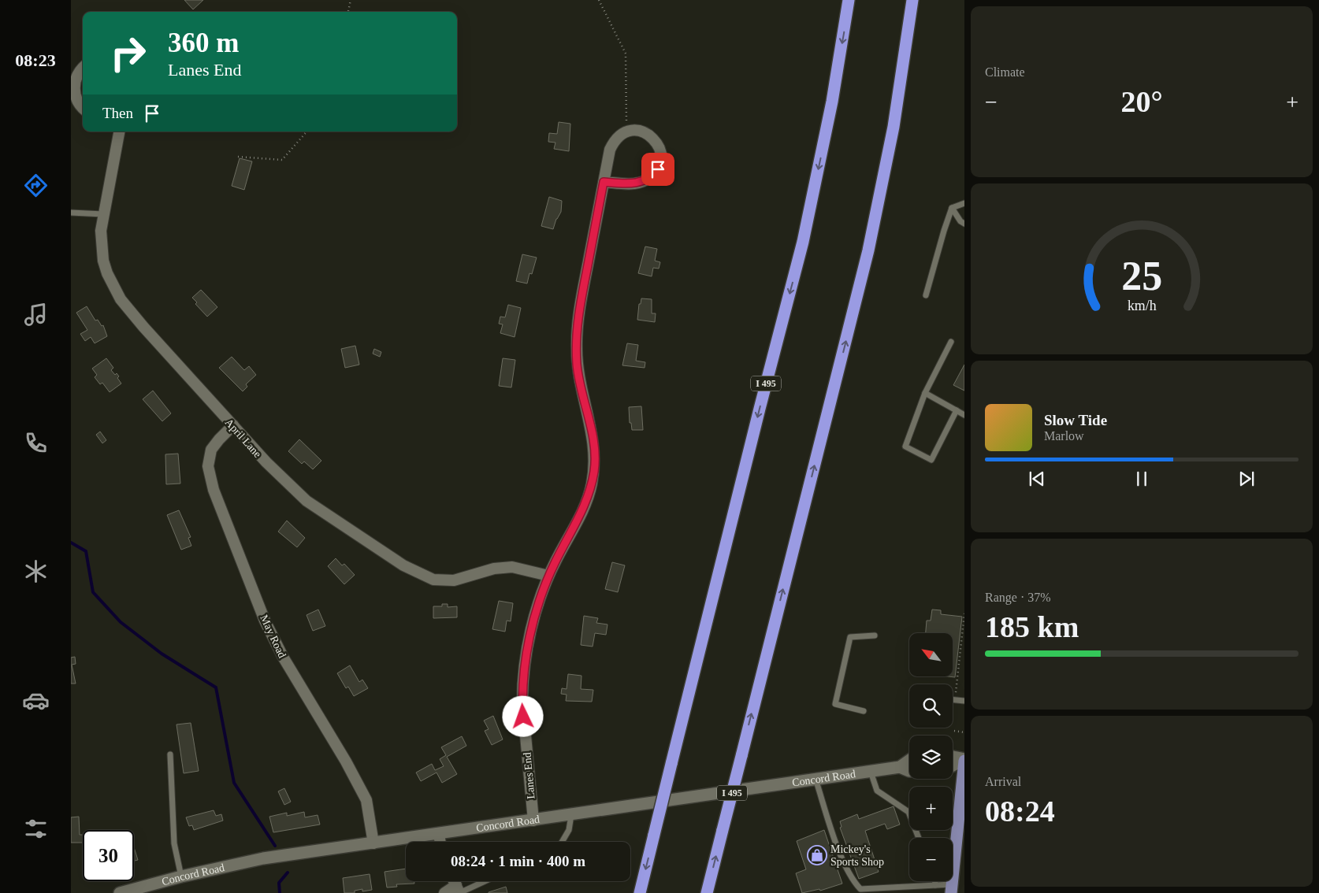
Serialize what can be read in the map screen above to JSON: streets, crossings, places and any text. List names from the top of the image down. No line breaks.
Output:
{"streets":{"highway":["I 495"],"main road":["Concord Road"],"street":["April Lane","May Road","Lanes End"]},"crossings":[["April Lane","May Road"],["April Lane","Lanes End"],["May Road","Concord Road"],["Lanes End","Concord Road"]],"places":{"shop":["Mickey's Sports Shop"]},"north":"top left","page":{"tabs":"08:23","tile":["Climate",["Range · 37%","185 km"],["Arrival","08:24"]],"turn":["360 m","Lanes End"],"heat":["−","20°","+"],"then":"Then","song":["Slow Tide","Marlow"],"map_buttons":["+","−"],"limit":"30","trip":"08:24 · 1 min · 400 m","gauge":["25","km/h"]}}
